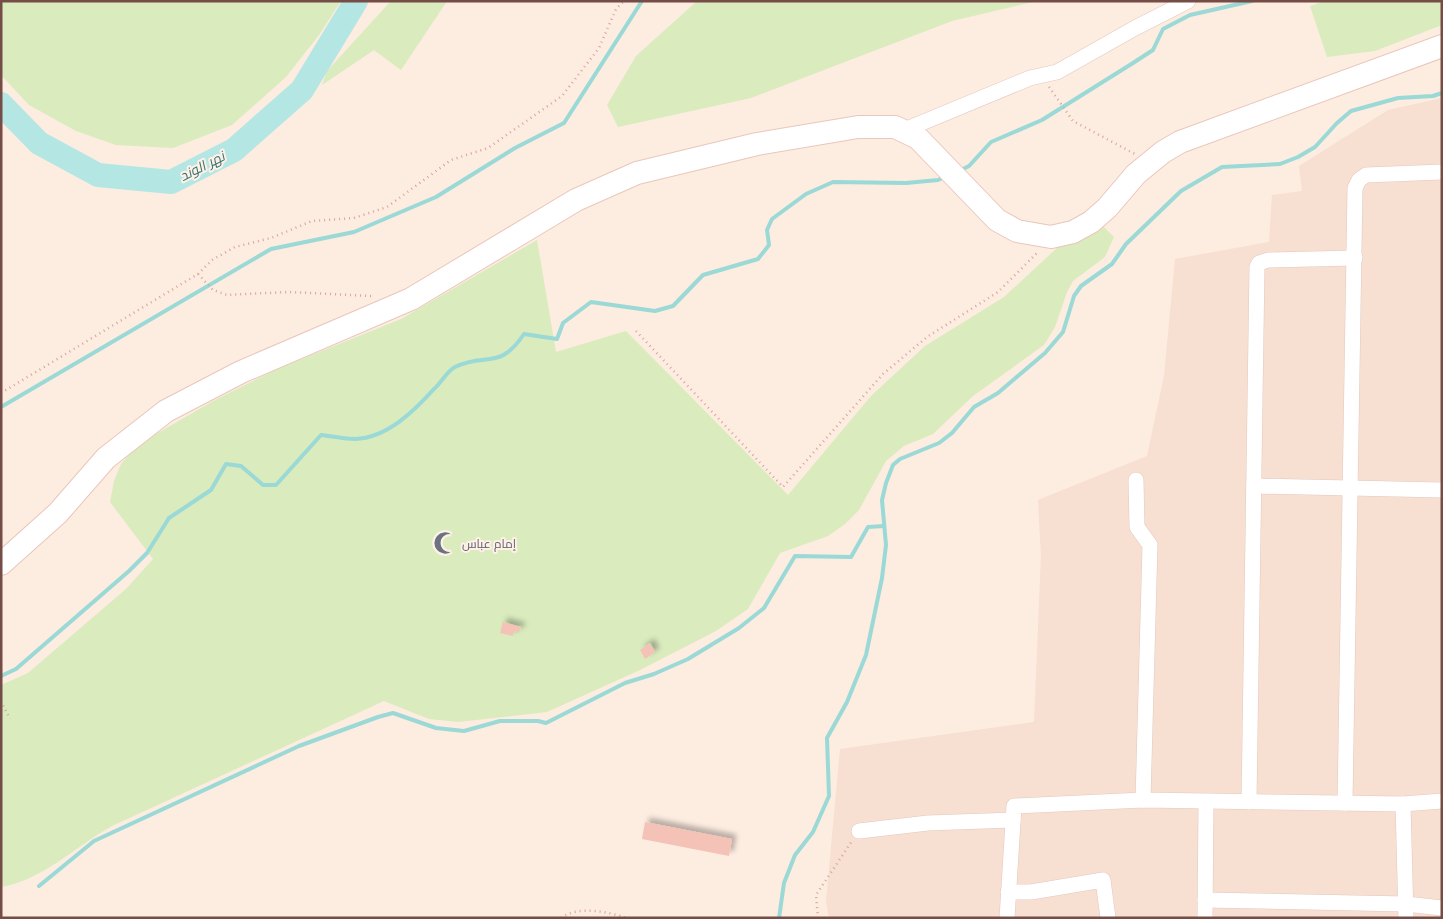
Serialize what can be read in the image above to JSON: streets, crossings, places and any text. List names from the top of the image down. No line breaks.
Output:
{"water":["نهر الوند"],"places":{"mosque":["إمام عباس"]}}
